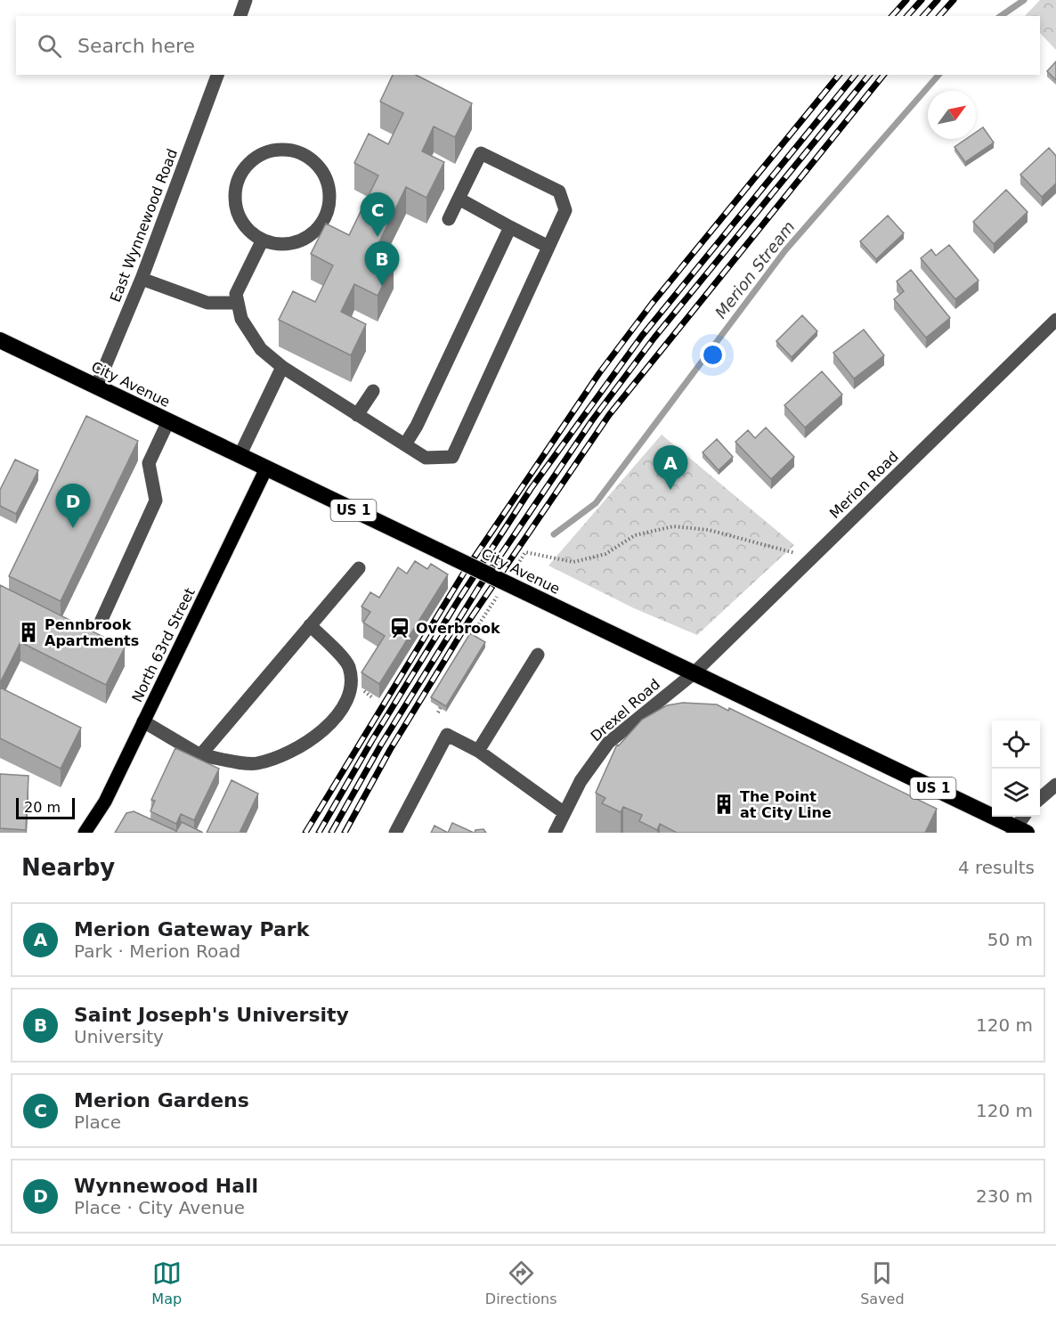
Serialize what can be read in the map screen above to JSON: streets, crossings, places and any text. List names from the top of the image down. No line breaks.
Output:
{"streets":{"highway":["City Avenue","US 1"],"main road":["North 63rd Street"],"street":["East Wynnewood Road","Merion Road","Drexel Road"]},"crossings":[["East Wynnewood Road","City Avenue"],["City Avenue","Merion Road"],["City Avenue","North 63rd Street"],["City Avenue","Drexel Road"],["Merion Road","Drexel Road"]],"water":["Merion Stream"],"places":{"station":["Overbrook"],"building":["Pennbrook Apartments","The Point at City Line"]},"scale_bar":"20 m","north":"top right","page":{"search":"Search here","pins":["C","B","A","D"],"scale":"20 m","heading":["Nearby","4 results"],"list":[{"mark":"A","name":"Merion Gateway Park","note":"Park · Merion Road","value":"50 m"},{"mark":"B","name":"Saint Joseph's University","note":"University","value":"120 m"},{"mark":"C","name":"Merion Gardens","note":"Place","value":"120 m"},{"mark":"D","name":"Wynnewood Hall","note":"Place · City Avenue","value":"230 m"}],"nav":["Map","Directions","Saved"]}}
